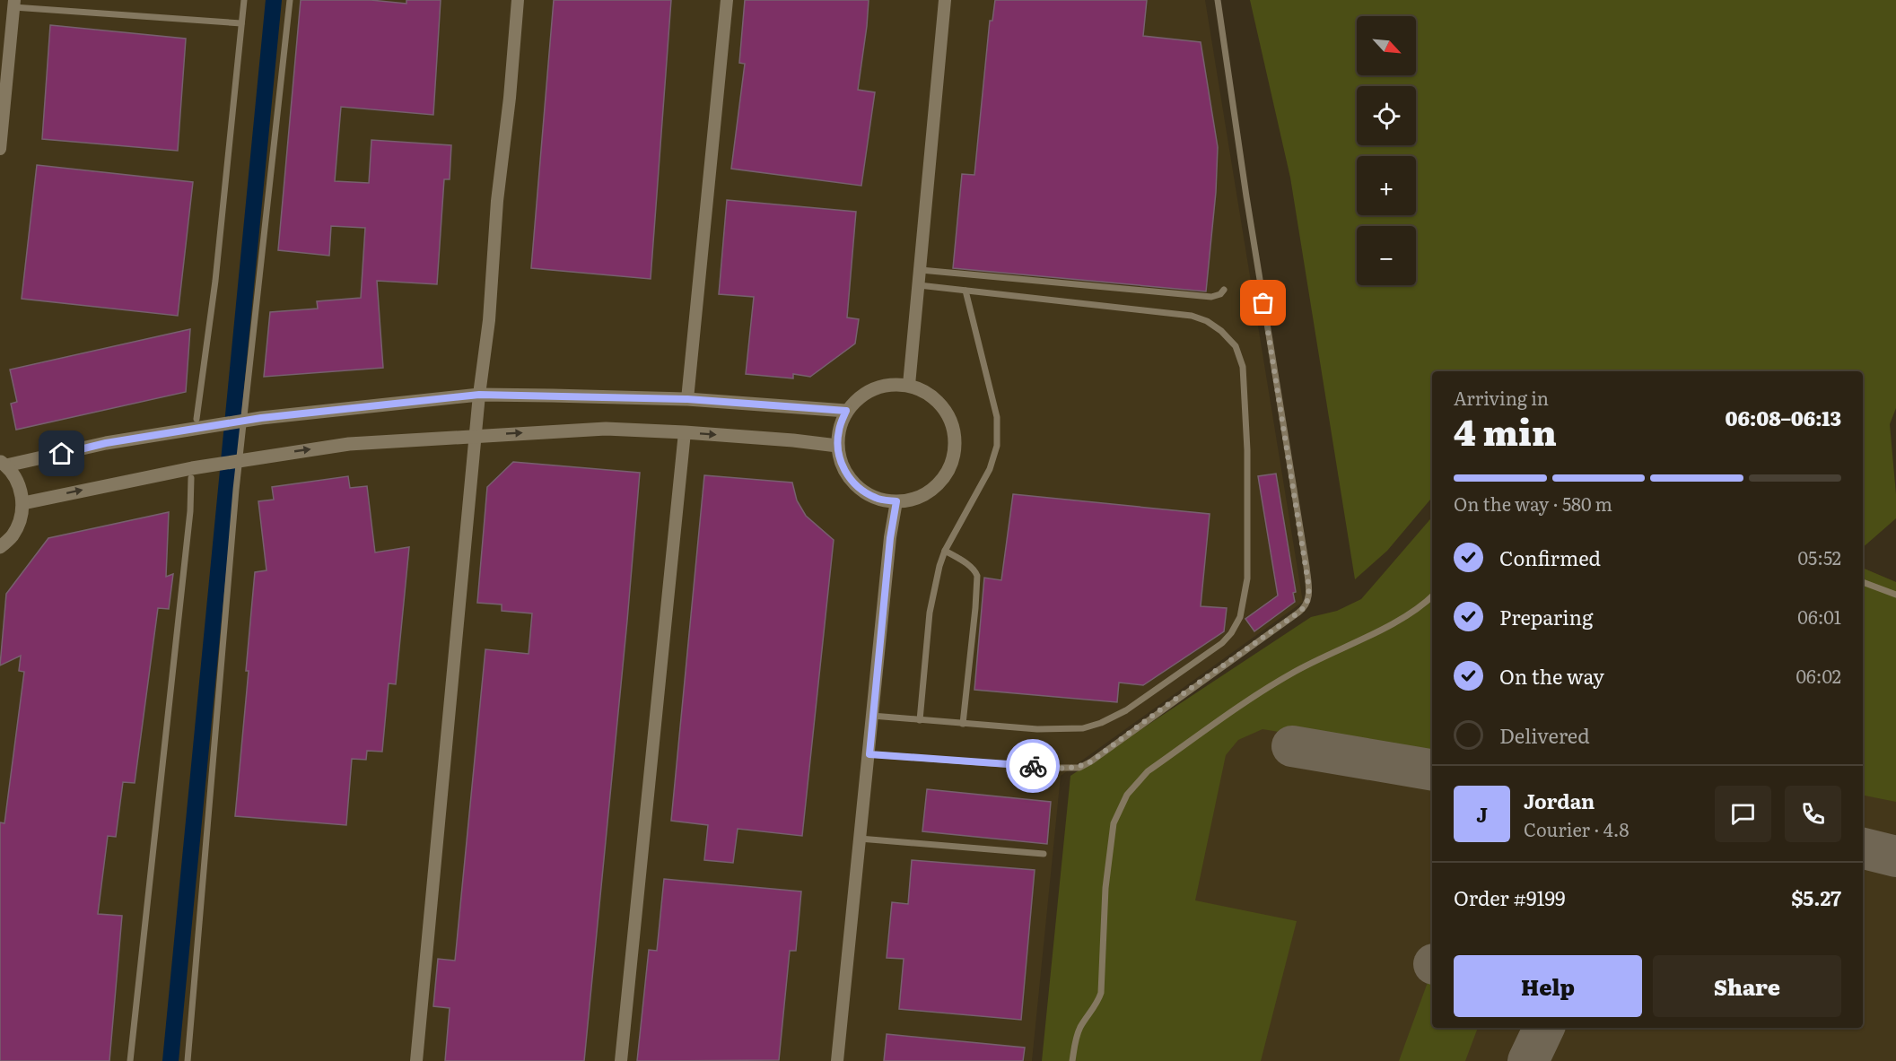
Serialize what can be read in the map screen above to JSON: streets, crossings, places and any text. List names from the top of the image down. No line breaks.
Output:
{"north":"bottom right","page":{"map_buttons":["+","−"],"heading":["4 min","Arriving in","06:08–06:13"],"panel":["Jordan","Courier · 4.8","Order #9199","$5.27"],"bar":"On the way · 580 m","list":[["Confirmed","05:52"],["Preparing","06:01"],["On the way","06:02"],"Delivered"],"round":"J","buttons":["Help","Share"]}}
